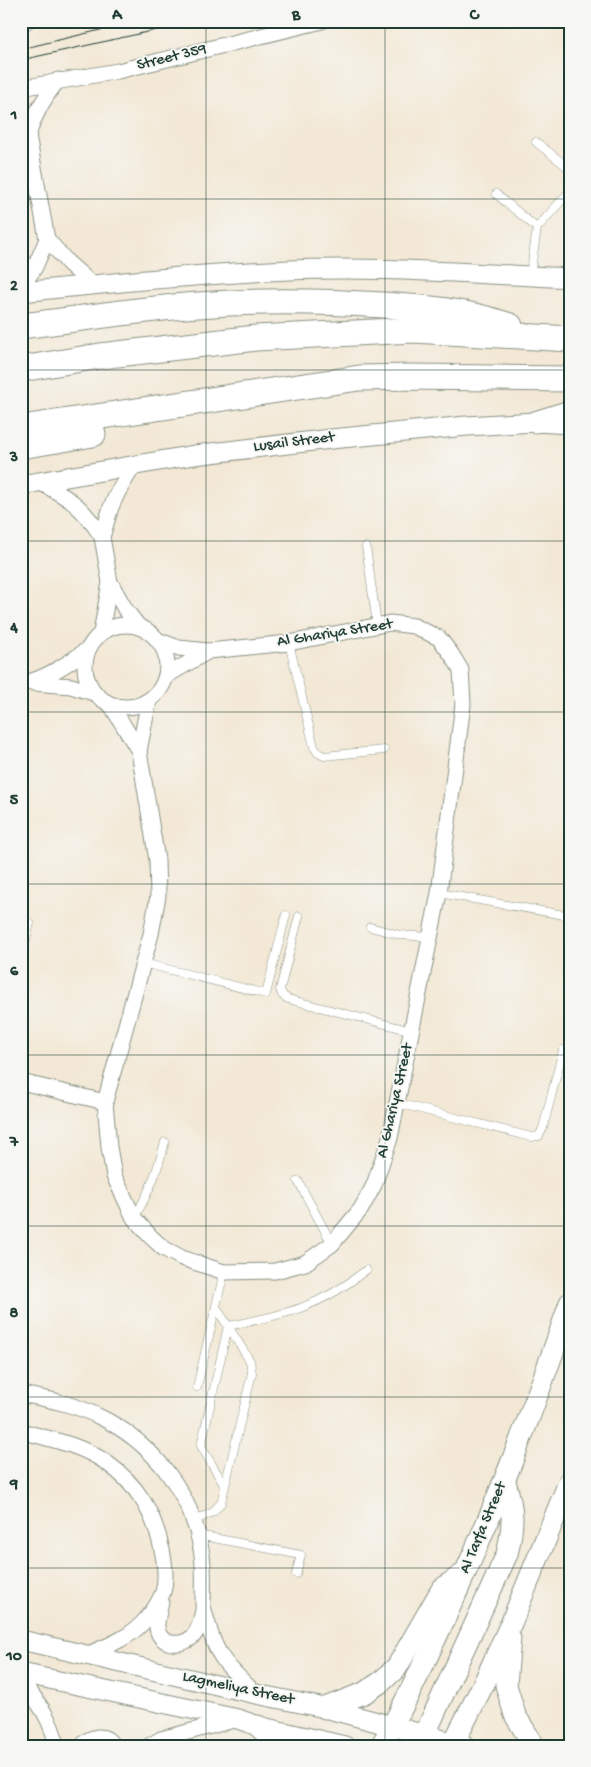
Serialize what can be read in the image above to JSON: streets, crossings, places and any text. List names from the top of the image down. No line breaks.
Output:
{"streets":{"main road":["Al Tarfa Street"],"street":["Street 359","Lusail Street","Al Ghariya Street","Lagmeliya Street"]},"crossings":[["Al Tarfa Street","Lagmeliya Street"]],"grid":{"columns":["A","B","C"],"rows":["1","2","3","4","5","6","7","8","9","10"]}}
